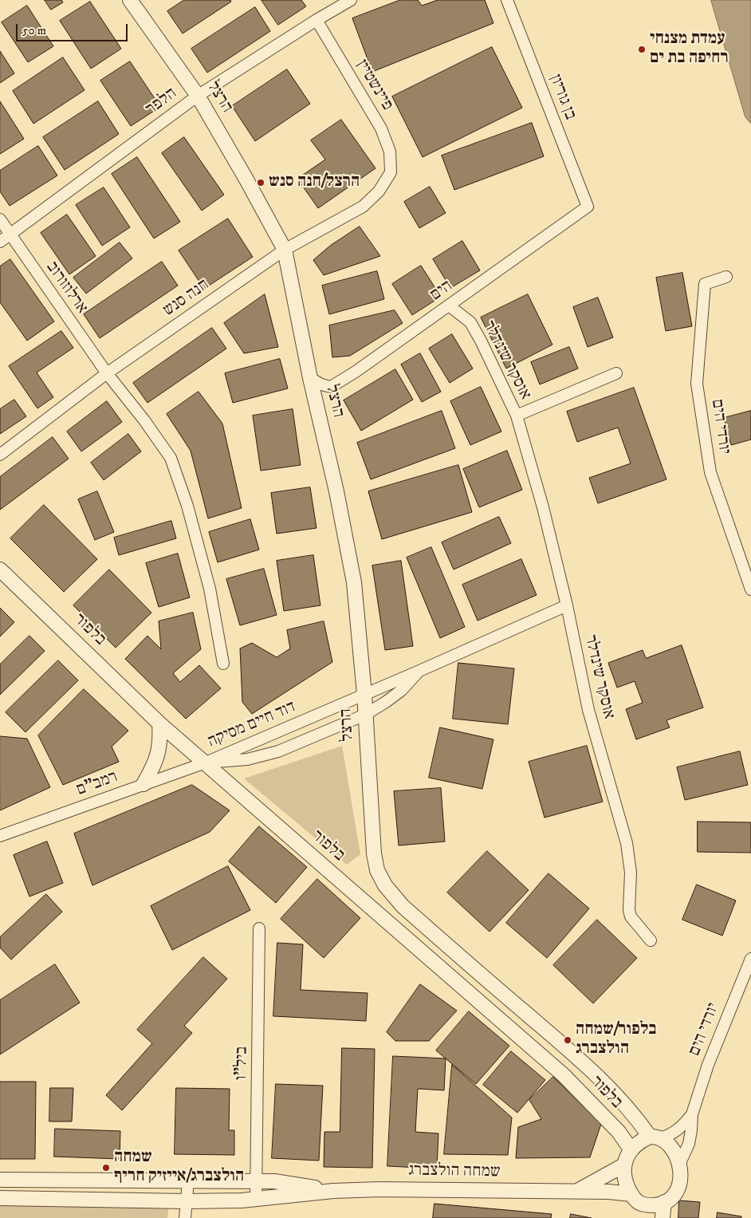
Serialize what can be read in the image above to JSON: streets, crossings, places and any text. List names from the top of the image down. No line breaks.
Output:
{"streets":{"street":["פיינשטיין","הרצל","בן גוריון","הלפר","ארלוזורוב","הים","חנה סנש","אוסקר שינדלר","יורדי הים","בלפור","דוד חיים מסיקה","רמב\"ם","ביל\"ו","שמחה הולצברג"]},"crossings":[["פיינשטיין","הלפר"],["פיינשטיין","חנה סנש"],["הרצל","הלפר"],["הרצל","הים"],["הרצל","חנה סנש"],["הרצל","בלפור"],["הרצל","דוד חיים מסיקה"],["בן גוריון","הים"],["הלפר","ארלוזורוב"],["ארלוזורוב","חנה סנש"],["הים","אוסקר שינדלר"],["אוסקר שינדלר","דוד חיים מסיקה"],["יורדי הים","בלפור"],["יורדי הים","שמחה הולצברג"],["בלפור","דוד חיים מסיקה"],["בלפור","רמב\"ם"],["בלפור","שמחה הולצברג"],["דוד חיים מסיקה","רמב\"ם"],["ביל\"ו","שמחה הולצברג"]],"places":["עמדת מצנחי רחיפה בת ים","הרצל/חנה סנש","בלפור/שמחה הולצברג","שמחה הולצברג/אייזיק חריף"],"scale_bar":"50 m"}
